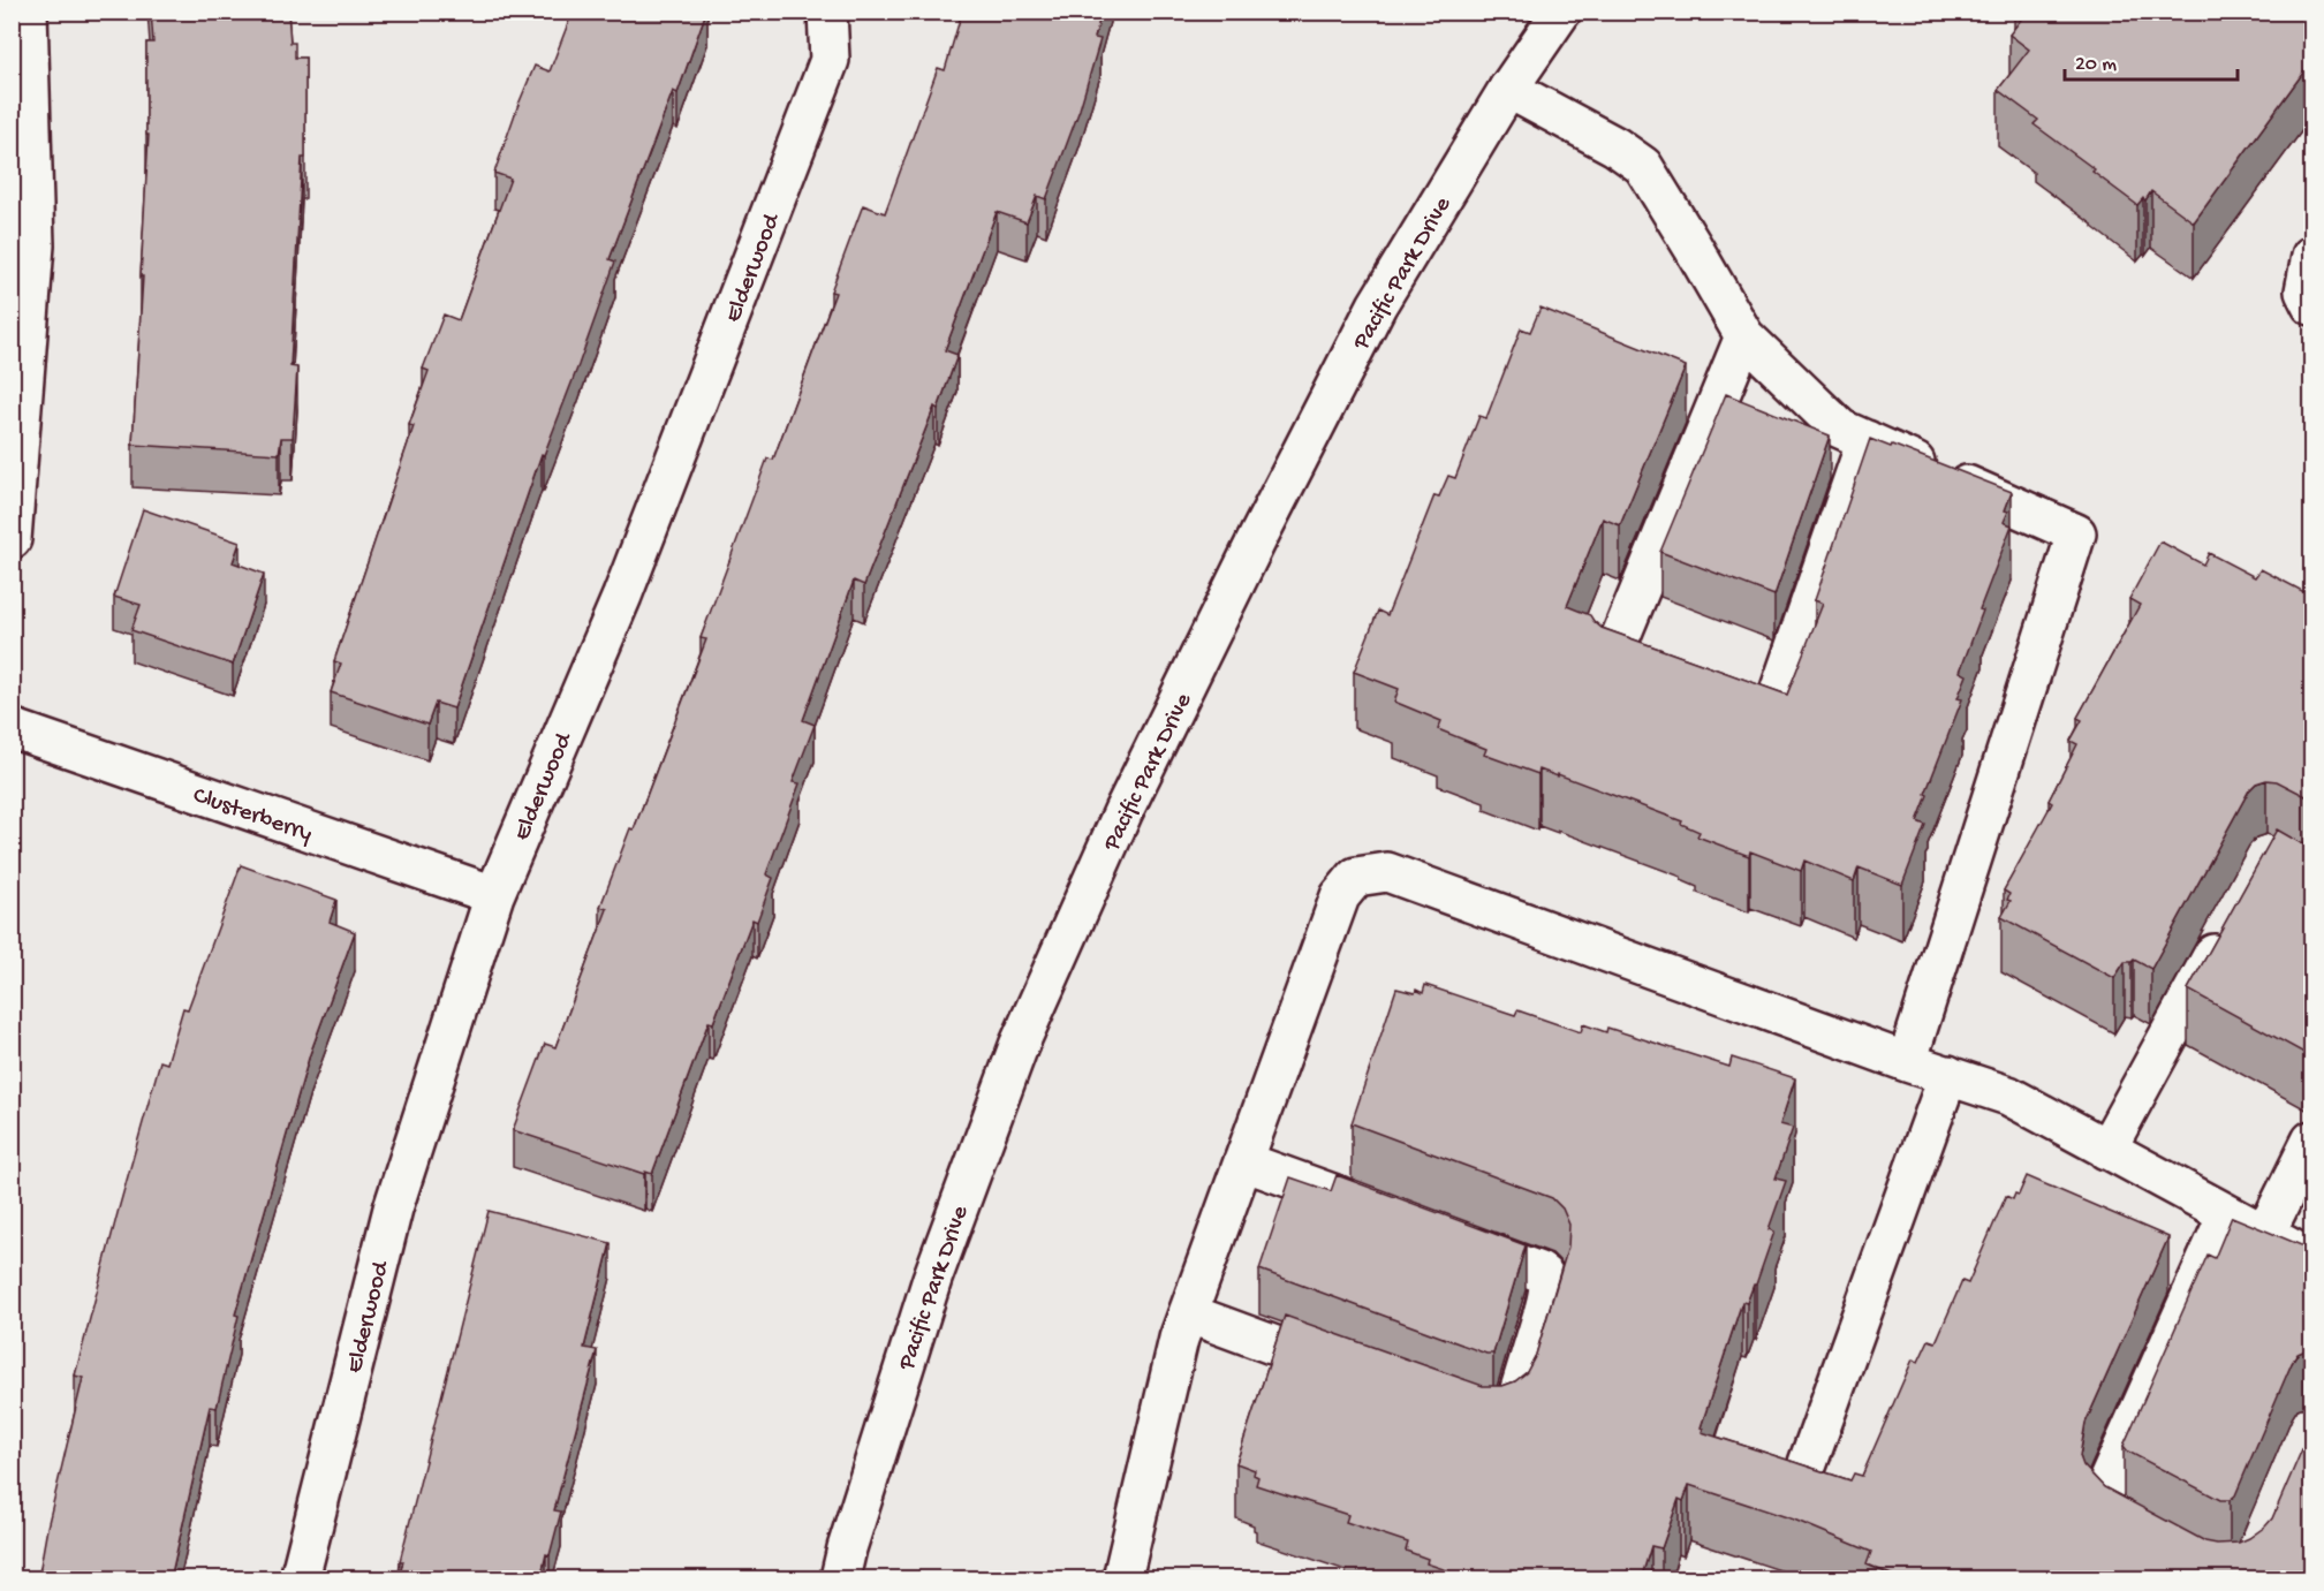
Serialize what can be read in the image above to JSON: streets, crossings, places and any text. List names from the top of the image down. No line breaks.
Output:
{"streets":{"street":["Elderwood","Pacific Park Drive","Clusterberry"]},"crossings":[["Elderwood","Clusterberry"]],"scale_bar":"20 m"}
